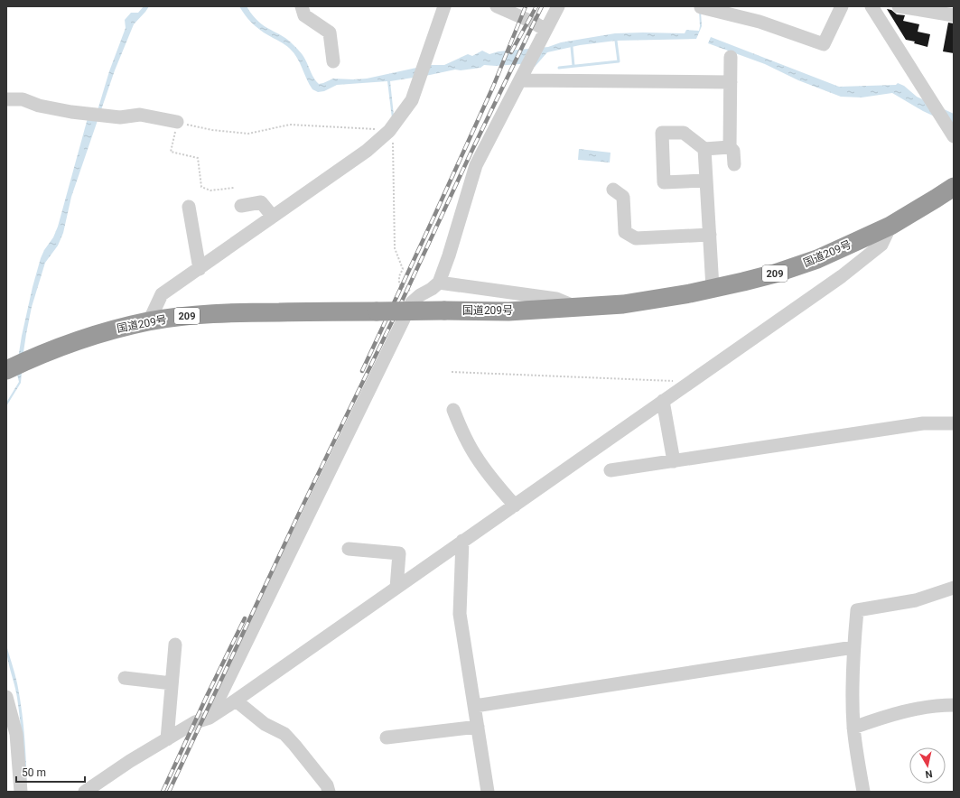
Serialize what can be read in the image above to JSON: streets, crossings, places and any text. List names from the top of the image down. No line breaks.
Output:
{"streets":{"highway":["国道209号","209"]},"scale_bar":"50 m","north":"bottom"}
